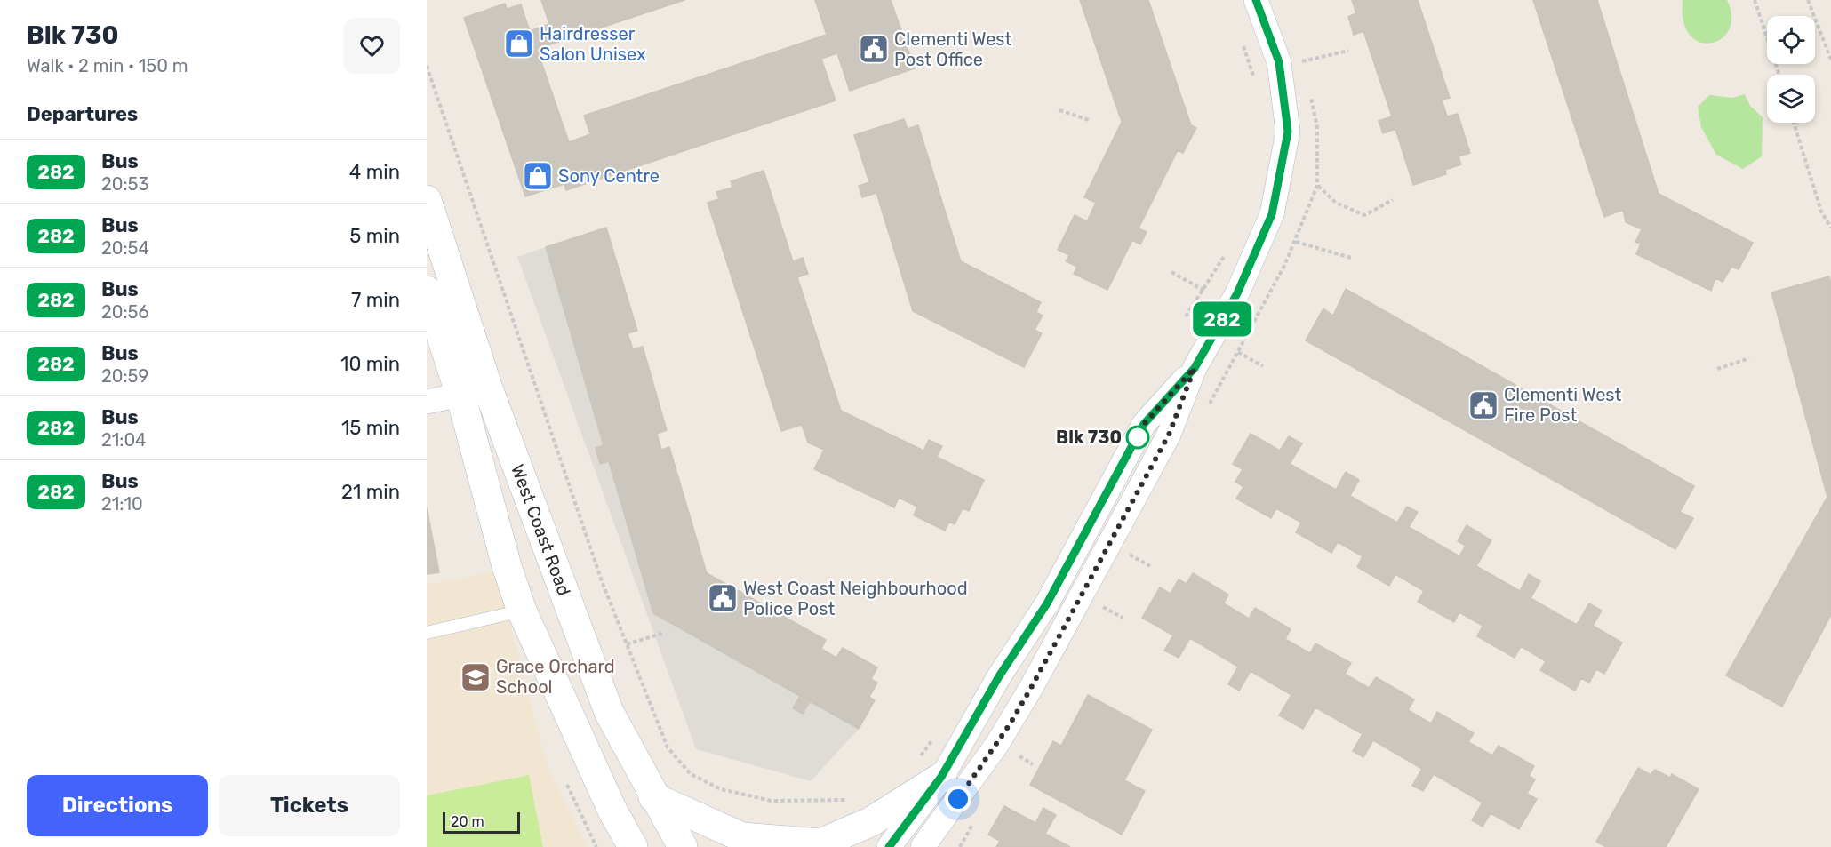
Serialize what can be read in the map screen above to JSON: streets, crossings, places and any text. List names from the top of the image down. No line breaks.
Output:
{"streets":{"main road":["West Coast Road"]},"places":{"shop":["Hairdresser Salon Unisex","Sony Centre"],"public building":["Clementi West Post Office","Clementi West Fire Post","West Coast Neighbourhood Police Post"],"other":["Blk 730"],"school or university":["Grace Orchard School"]},"lines":["bus line 282"],"scale_bar":"20 m","page":{"heading":[["Blk 730","Walk · 2 min · 150 m"],"Departures"],"on_map":"282","list":[{"mark":"282","name":"Bus","note":"20:53","value":"4 min"},{"mark":"282","name":"Bus","note":"20:54","value":"5 min"},{"mark":"282","name":"Bus","note":"20:56","value":"7 min"},{"mark":"282","name":"Bus","note":"20:59","value":"10 min"},{"mark":"282","name":"Bus","note":"21:04","value":"15 min"},{"mark":"282","name":"Bus","note":"21:10","value":"21 min"}],"buttons":["Directions","Tickets"],"scale":"20 m"}}
